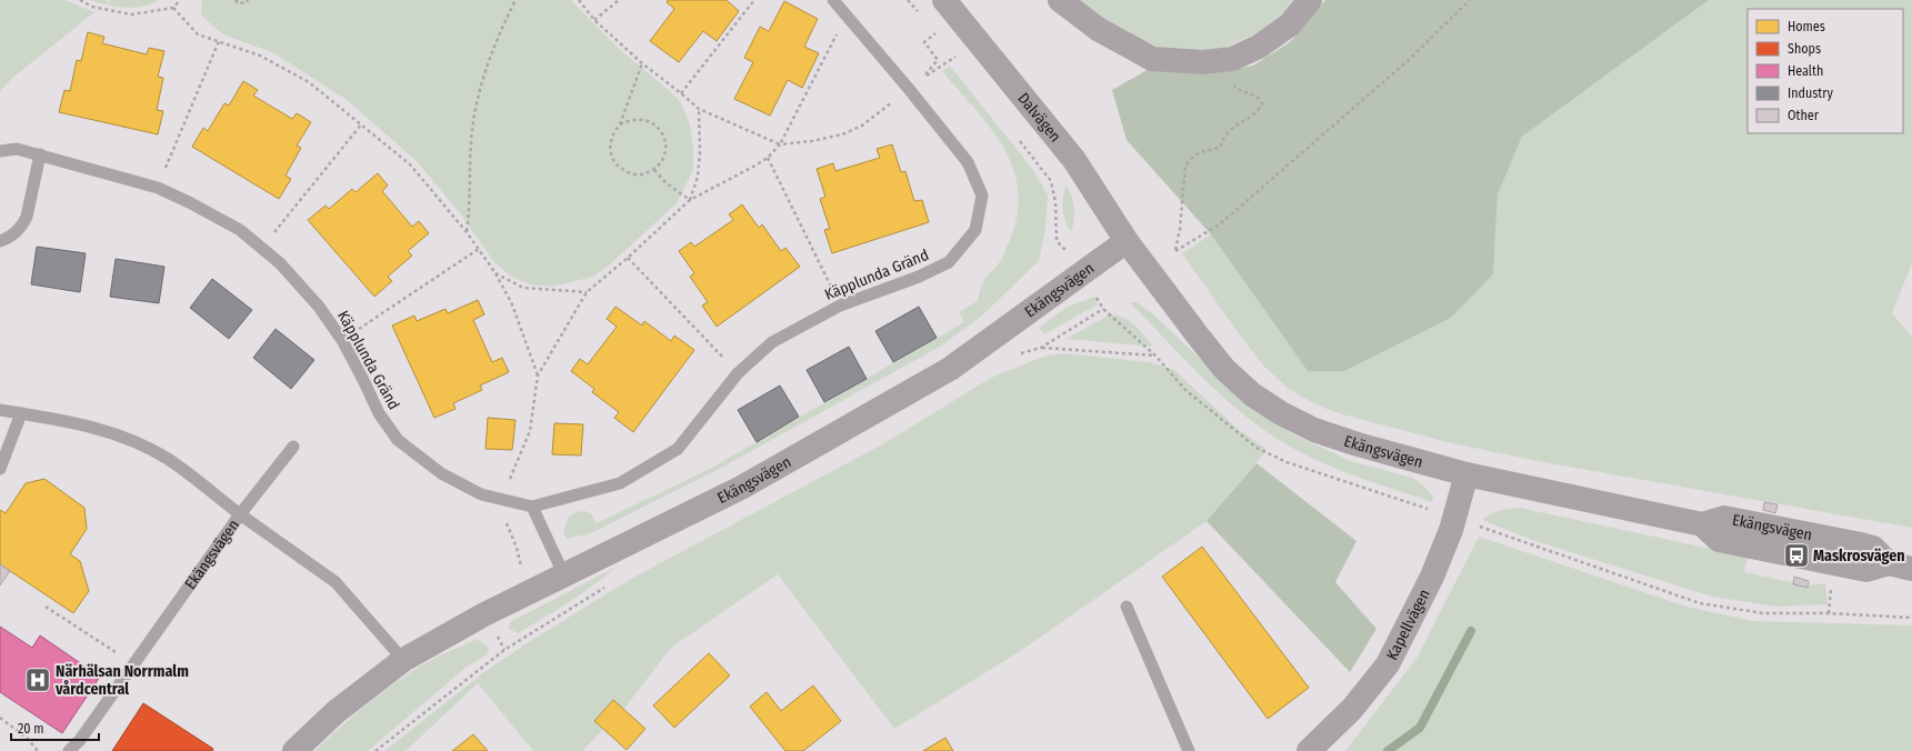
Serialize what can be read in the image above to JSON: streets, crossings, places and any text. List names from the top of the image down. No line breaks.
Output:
{"streets":{"street":["Dalvägen","Ekängsvägen","Kapellvägen"],"lane":["Käpplunda Gränd"]},"crossings":[["Dalvägen","Ekängsvägen"],["Ekängsvägen","Kapellvägen"]],"places":{"bus stop":["Maskrosvägen"],"hospital":["Närhälsan Norrmalm vårdcentral"]},"legend":["Homes","Shops","Health","Industry","Other"],"scale_bar":"20 m"}
